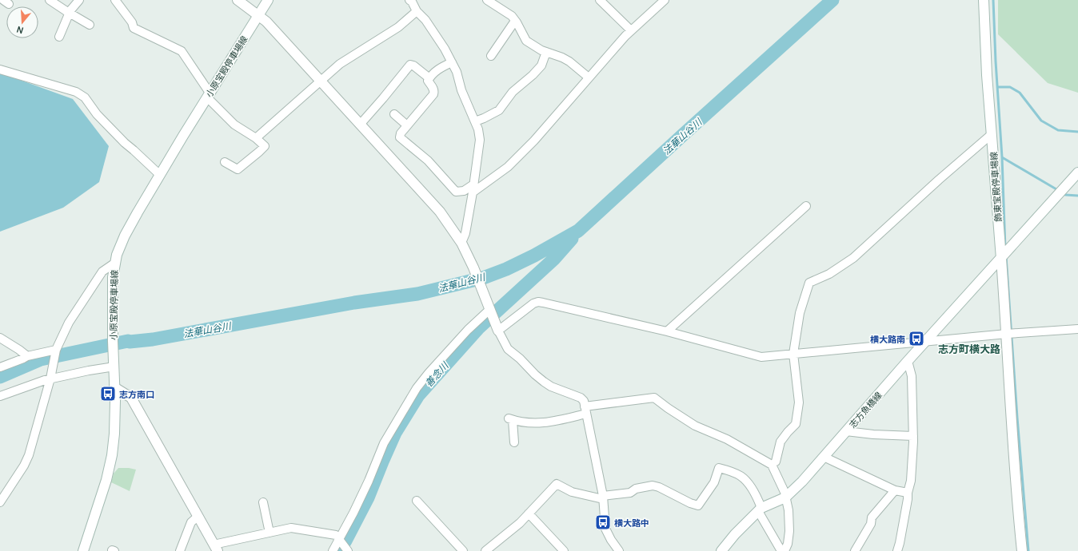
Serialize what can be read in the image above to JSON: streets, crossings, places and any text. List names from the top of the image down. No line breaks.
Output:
{"streets":{"main road":["小原宝殿停車場線","飾東宝殿停車場線","志方魚橋線"]},"crossings":[["飾東宝殿停車場線","志方魚橋線"]],"districts":["志方町横大路"],"water":["法華山谷川","善念川"],"places":{"bus stop":["横大路南","志方南口","横大路中"]},"north":"bottom"}
